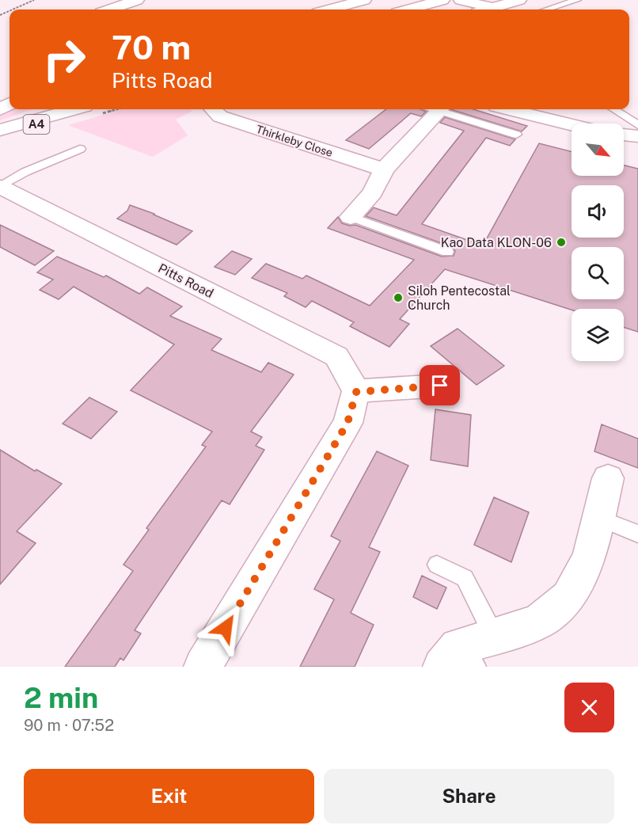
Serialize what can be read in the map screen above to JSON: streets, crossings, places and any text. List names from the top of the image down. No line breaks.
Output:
{"streets":{"street":["A4","Thirkleby Close","Pitts Road"]},"places":["Kao Data KLON-06","Siloh Pentecostal Church"],"north":"bottom right","page":{"turn":["70 m","Pitts Road"],"heading":["2 min","90 m · 07:52"],"buttons":["Exit","Share"]}}
